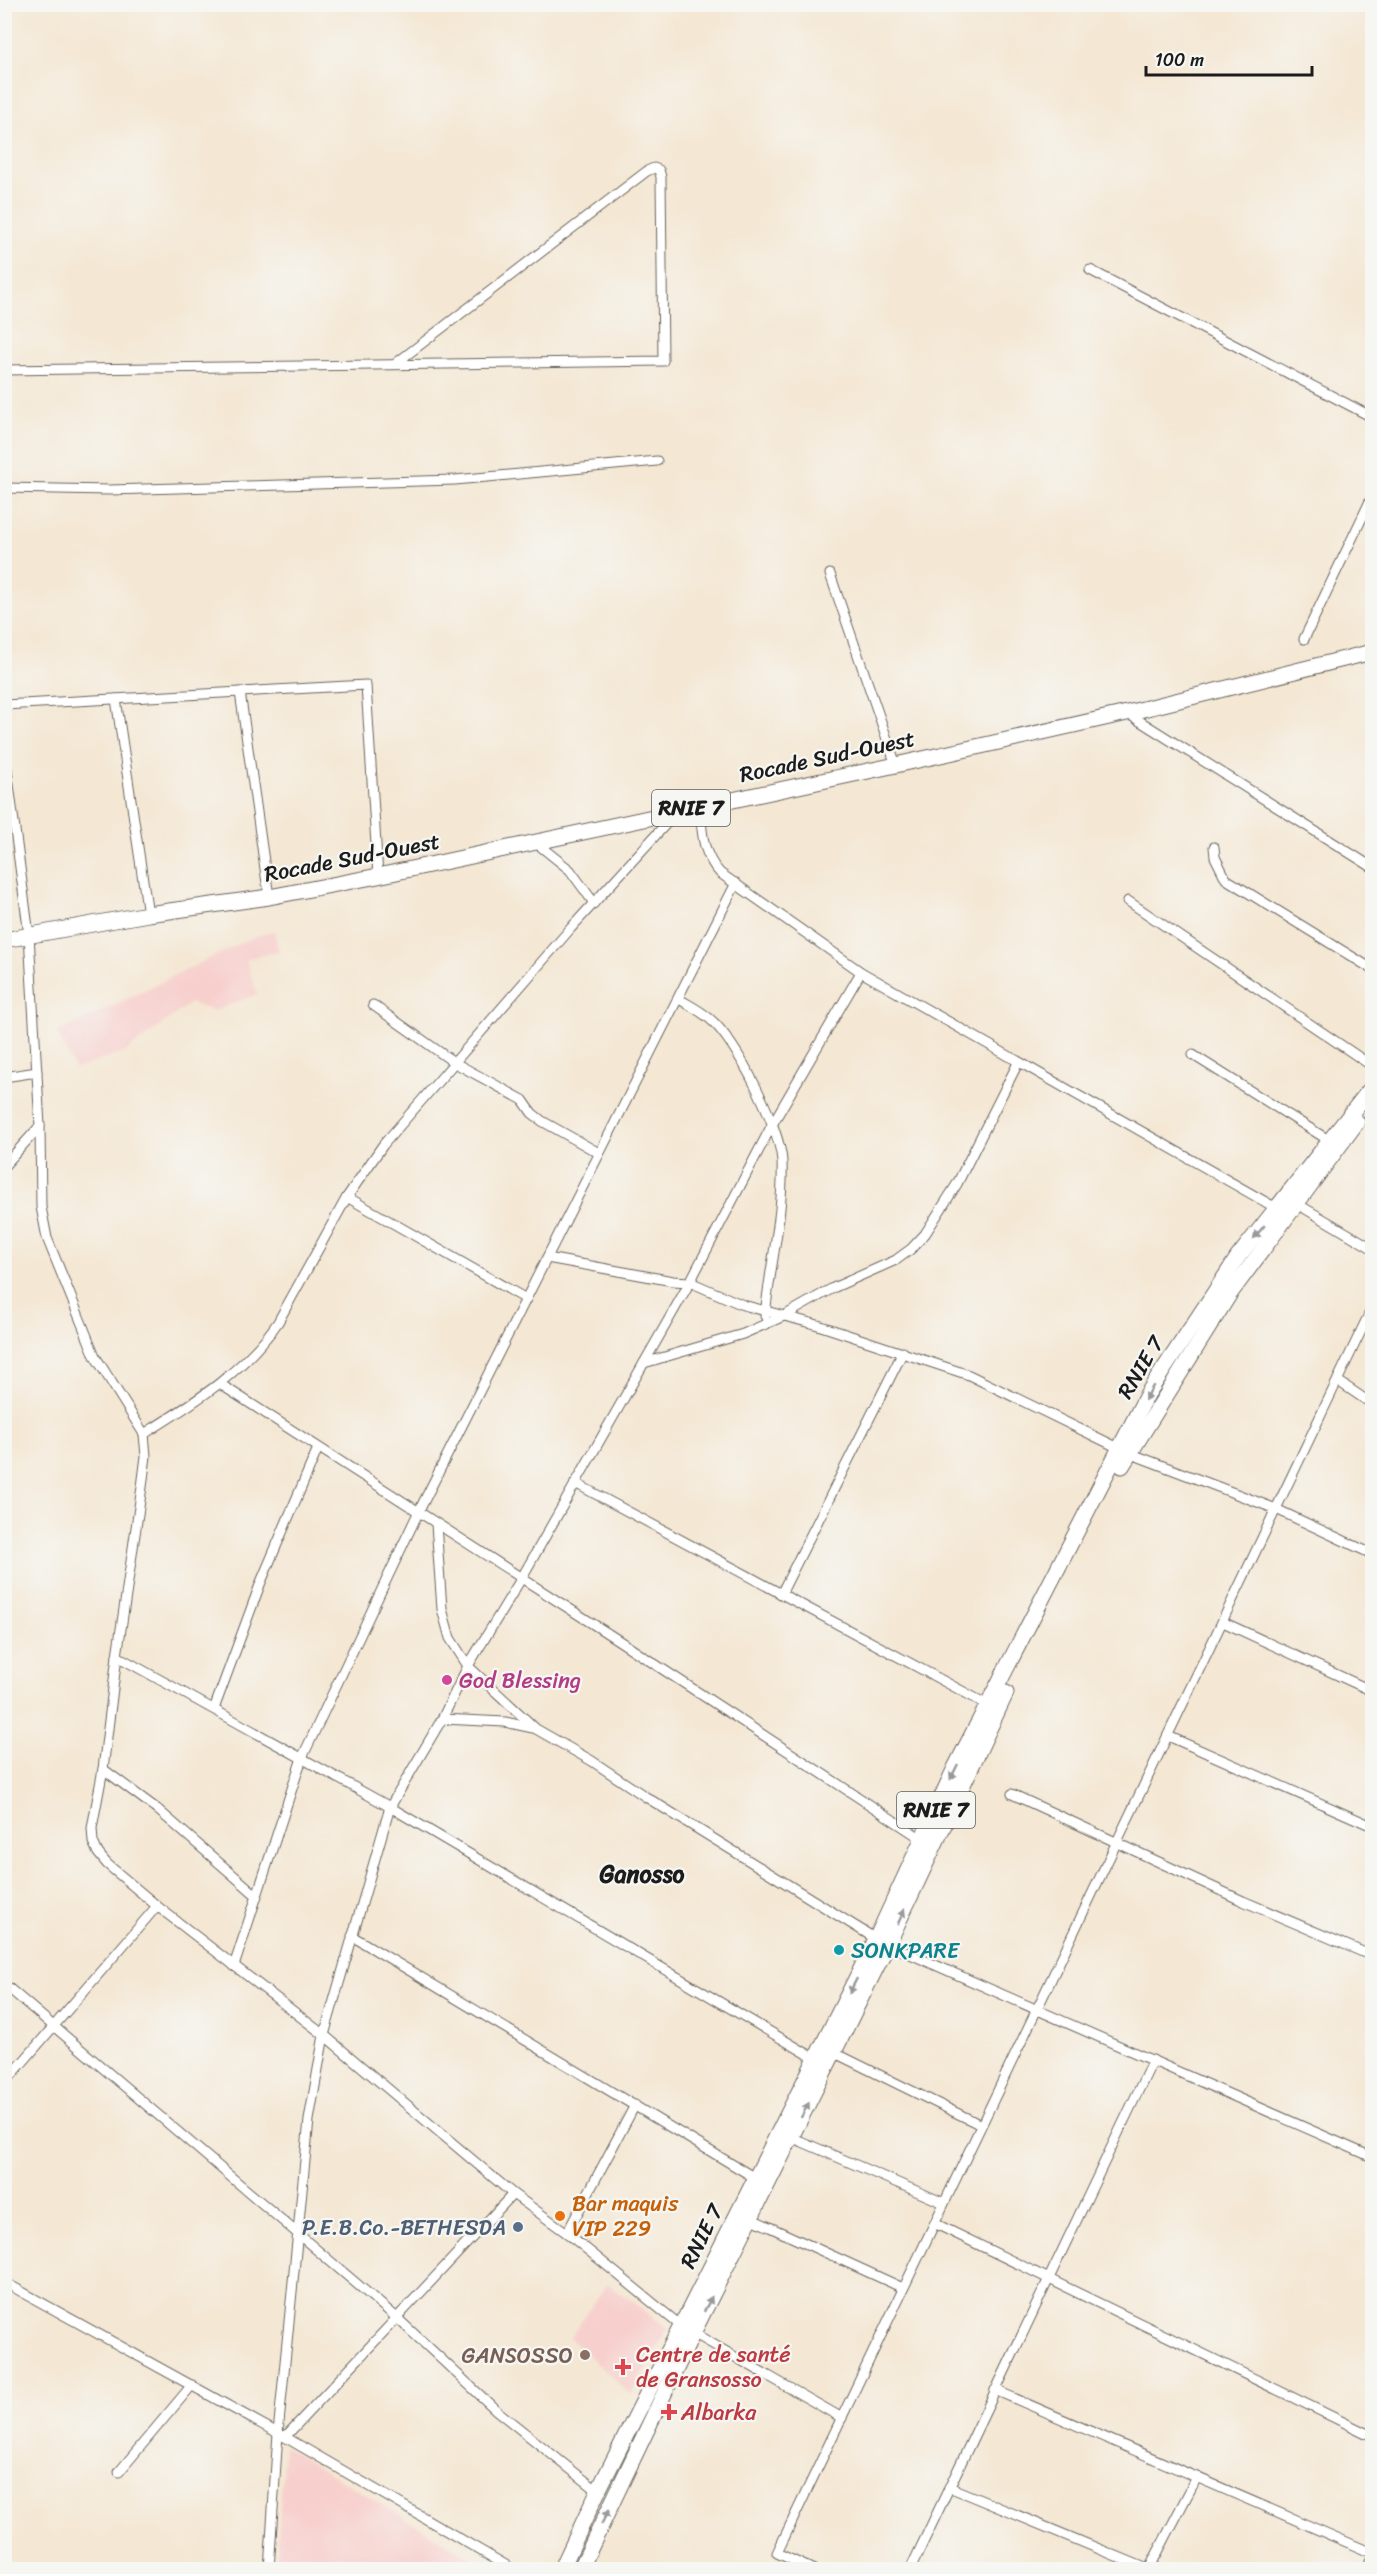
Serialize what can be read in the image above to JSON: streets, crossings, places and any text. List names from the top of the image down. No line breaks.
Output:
{"streets":{"main road":["Rocade Sud-Ouest","RNIE 7"]},"districts":["Ganosso"],"places":{"other":["God Blessing","SONKPARE","Bar maquis VIP 229","P.E.B.Co.-BETHESDA","GANSOSSO"],"health":["Centre de santé de Gransosso","Albarka"]},"scale_bar":"100 m"}
